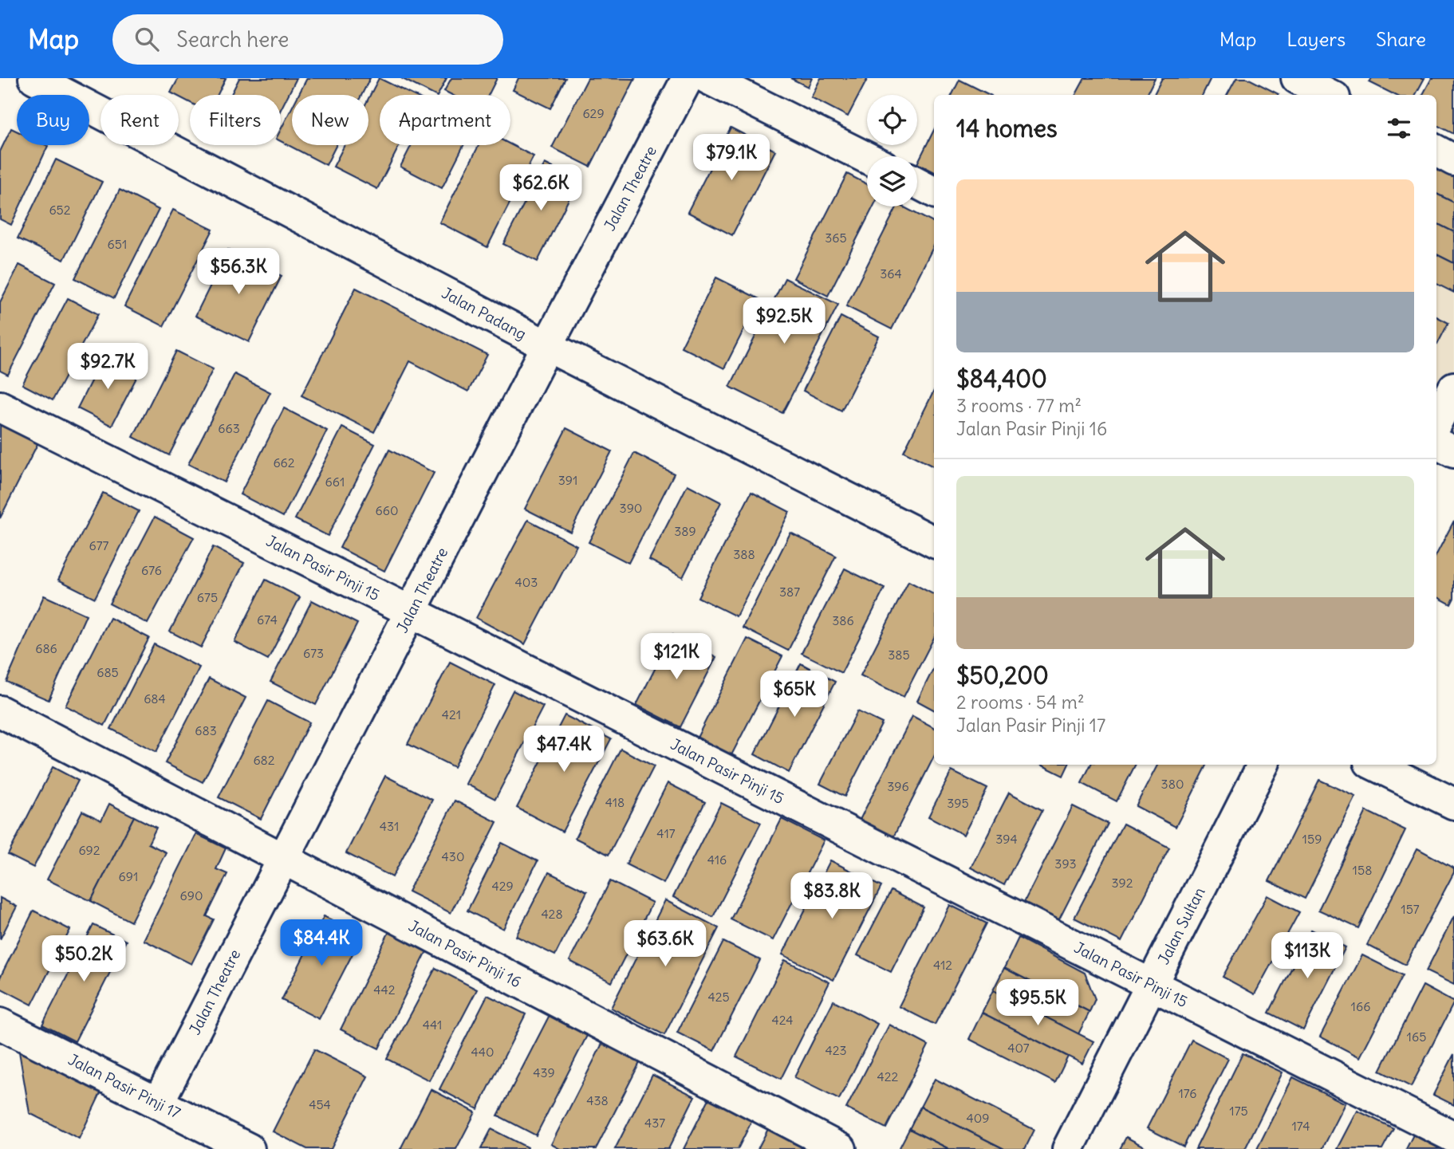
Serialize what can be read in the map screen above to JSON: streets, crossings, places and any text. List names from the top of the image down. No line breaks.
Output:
{"streets":{"street":["Jalan Theatre","Jalan Padang","Jalan Pasir Pinji 15","Jalan Sultan","Jalan Pasir Pinji 16","Jalan Pasir Pinji 17"]},"crossings":[["Jalan Theatre","Jalan Padang"],["Jalan Theatre","Jalan Pasir Pinji 15"],["Jalan Theatre","Jalan Pasir Pinji 16"],["Jalan Theatre","Jalan Pasir Pinji 17"],["Jalan Pasir Pinji 15","Jalan Sultan"]],"house_numbers":["629","652","365","651","364","663","662","391","661","390","660","389","677","388","676","403","387","675","674","386","686","673","385","685","684","421","683","682","380","396","418","395","431","417","394","159","692","430","416","393","158","691","392","429","690","157","428","412","442","425","166","424","441","165","407","423","440","439","422","176","438","454","175","409","437","174"],"page":{"header":"Map","search":"Search here","nav":["Map","Layers","Share"],"chip":["Buy","Rent","Filters","New","Apartment"],"heading":"14 homes","price":["$79.1K","$62.6K","$56.3K","$92.5K","$92.7K","$121K","$65K","$47.4K","$83.8K","$84.4K","$63.6K","$113K","$50.2K","$95.5K"],"list":[{"name":"$84,400","note":"3 rooms · 77 m² · Jalan Pasir Pinji 16"},{"name":"$50,200","note":"2 rooms · 54 m² · Jalan Pasir Pinji 17"}]}}
